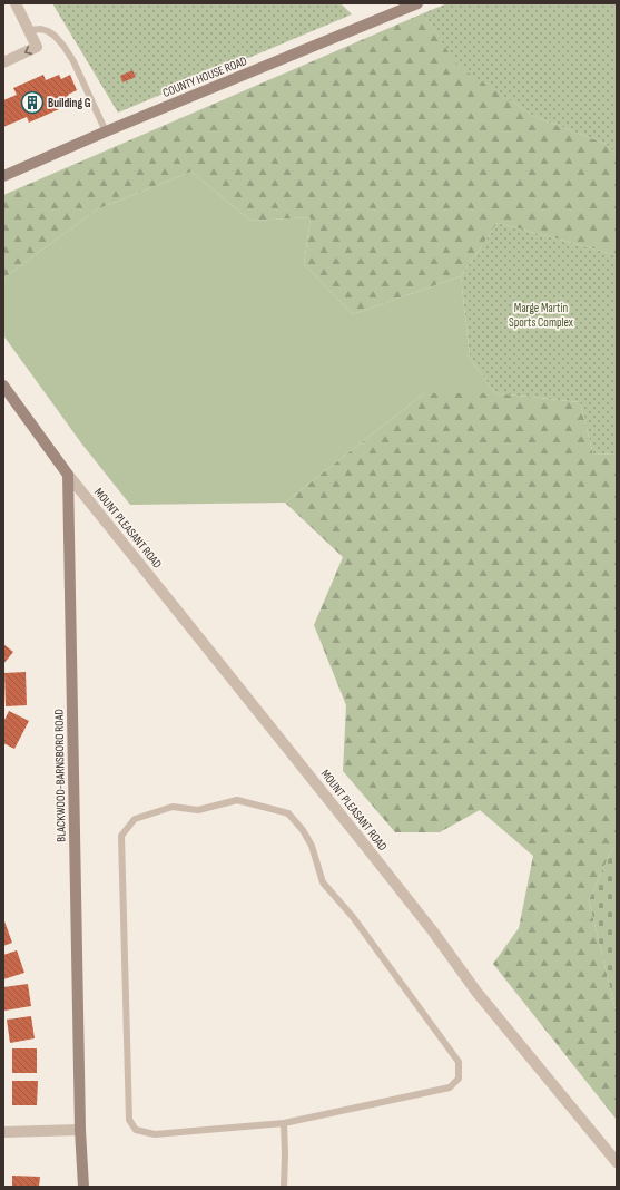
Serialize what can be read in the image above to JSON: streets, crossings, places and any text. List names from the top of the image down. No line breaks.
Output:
{"streets":{"main road":["COUNTY HOUSE ROAD","BLACKWOOD-BARNSBORO ROAD"],"street":["MOUNT PLEASANT ROAD"]},"crossings":[["MOUNT PLEASANT ROAD","BLACKWOOD-BARNSBORO ROAD"]],"parks":["Marge Martin Sports Complex"],"places":{"building":["Building G"]}}
